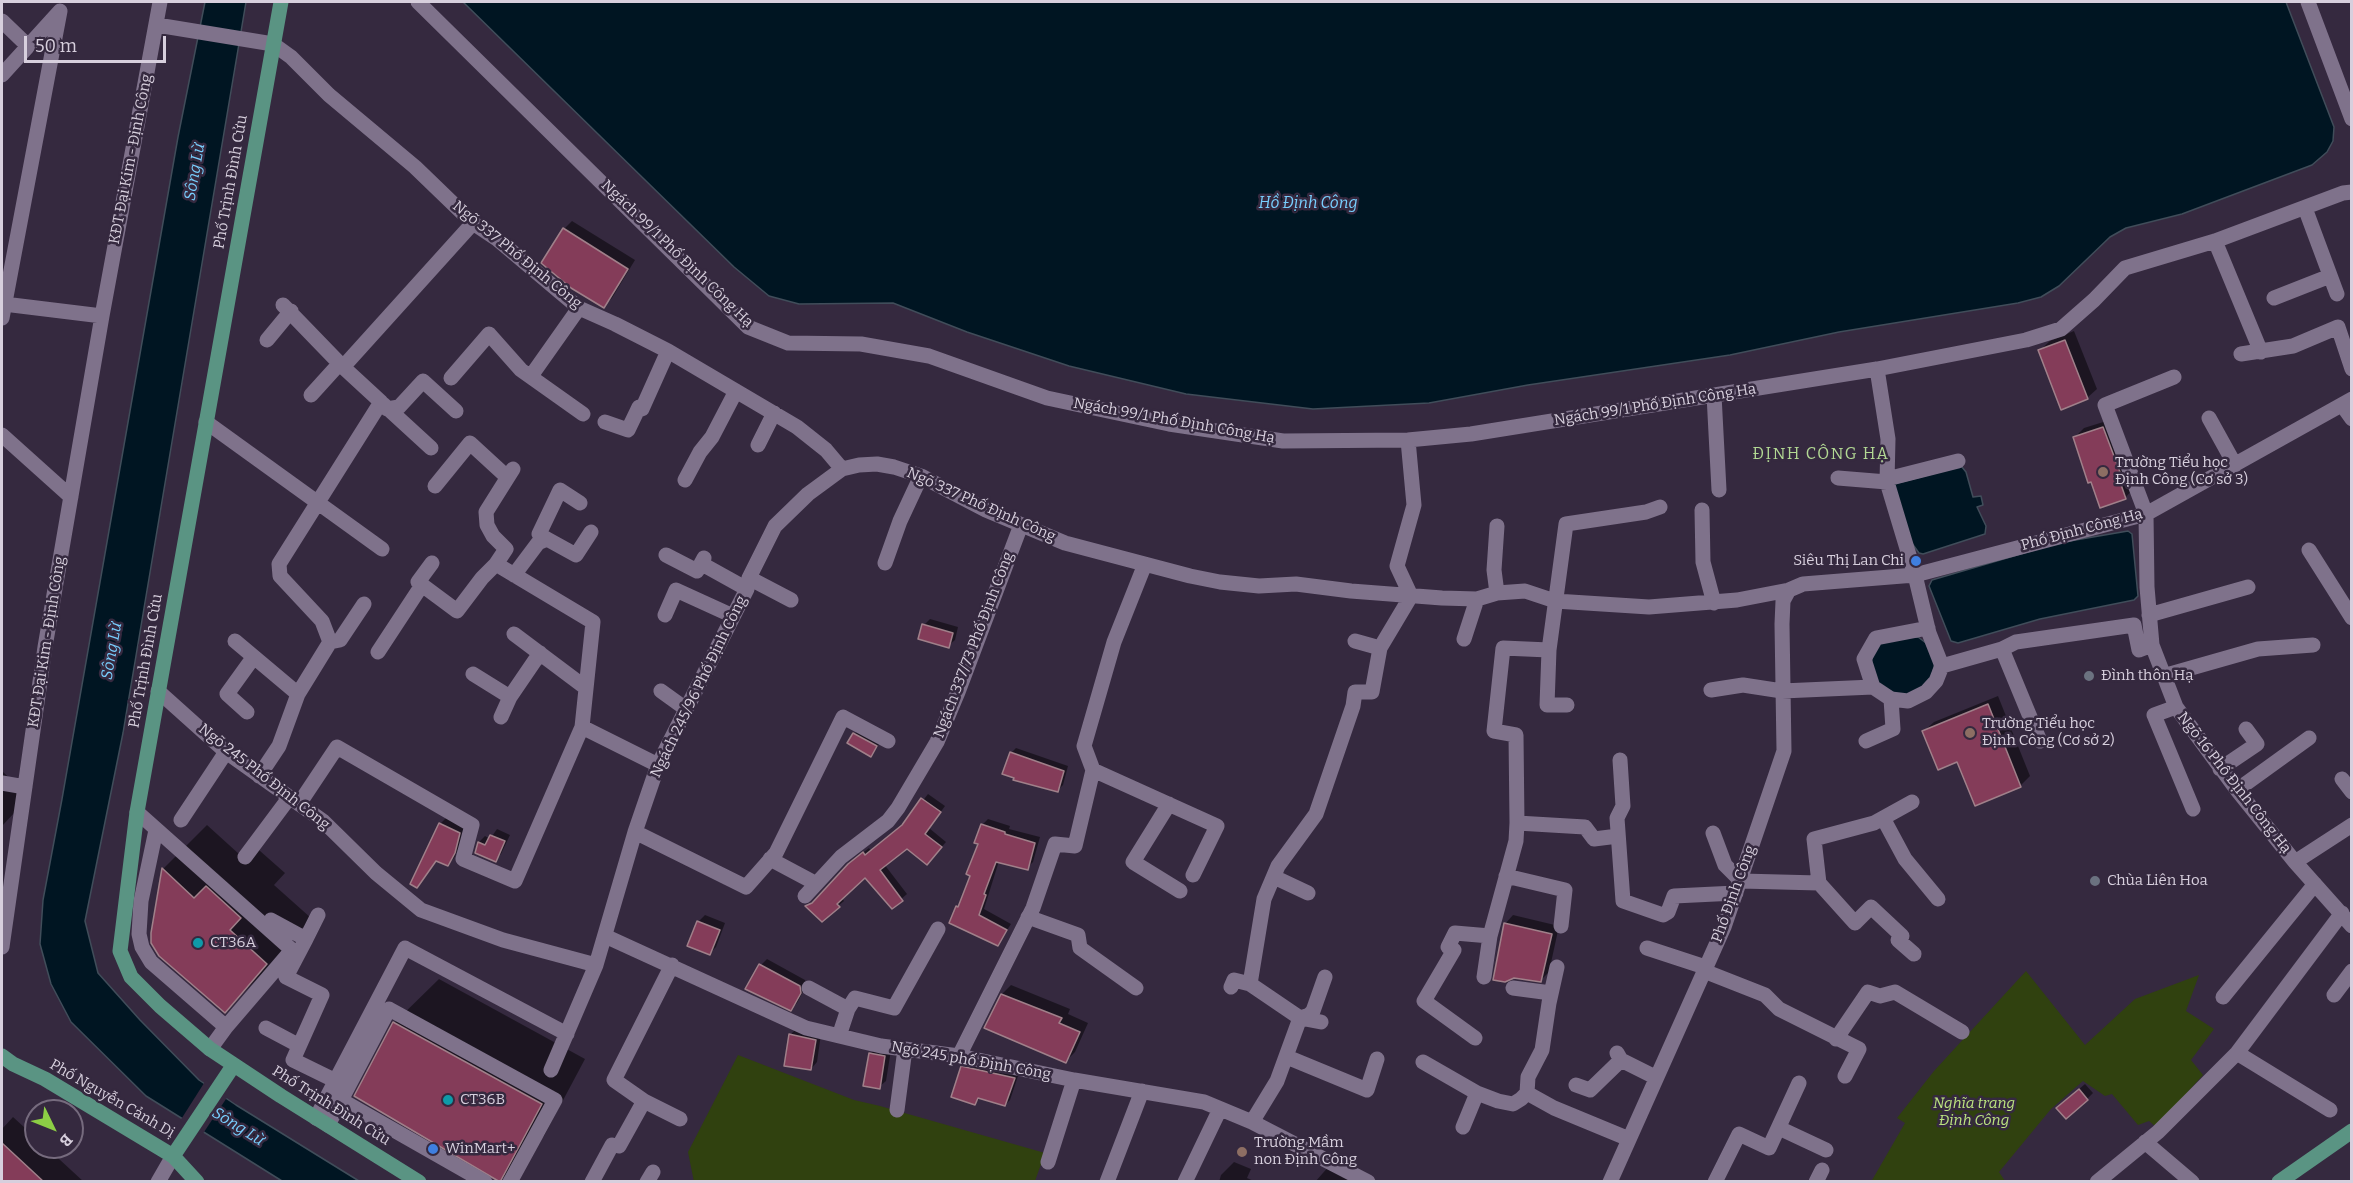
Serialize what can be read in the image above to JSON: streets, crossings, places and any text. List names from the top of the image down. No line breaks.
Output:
{"streets":{"main road":["Phố Trịnh Đình Cửu","Phố Nguyễn Cảnh Dị"],"street":["KĐT Đại Kim - Định Công","Ngách 99/1 Phố Định Công Hạ","Ngõ 337 Phố Định Công","Phố Định Công Hạ","Ngách 337/73 Phố Định Công","Ngách 245/96 Phố Định Công","Ngõ 245 Phố Định Công","Ngõ 16 Phố Định Công Hạ","Phố Định Công","Ngõ 245 phố Định Công"]},"crossings":[["Phố Trịnh Đình Cửu","Ngõ 337 Phố Định Công"],["Phố Trịnh Đình Cửu","Ngõ 245 Phố Định Công"],["Ngõ 337 Phố Định Công","Phố Định Công Hạ"],["Ngõ 337 Phố Định Công","Ngách 337/73 Phố Định Công"],["Ngõ 337 Phố Định Công","Ngách 245/96 Phố Định Công"],["Ngõ 337 Phố Định Công","Phố Định Công"],["Phố Định Công Hạ","Ngõ 16 Phố Định Công Hạ"],["Phố Định Công Hạ","Phố Định Công"],["Ngách 245/96 Phố Định Công","Ngõ 245 phố Định Công"]],"districts":["ĐỊNH CÔNG HẠ"],"water":["Sông Lừ","Hồ Định Công"],"parks":["Nghĩa trang Định Công"],"places":["Trường Tiểu học Định Công (Cơ sở 3)","Siêu Thị Lan Chi","Đình thôn Hạ","Trường Tiểu học Định Công (Cơ sở 2)","Chùa Liên Hoa","CT36A","CT36B","WinMart+","Trường Mầm non Định Công"],"scale_bar":"50 m","north":"bottom right"}
